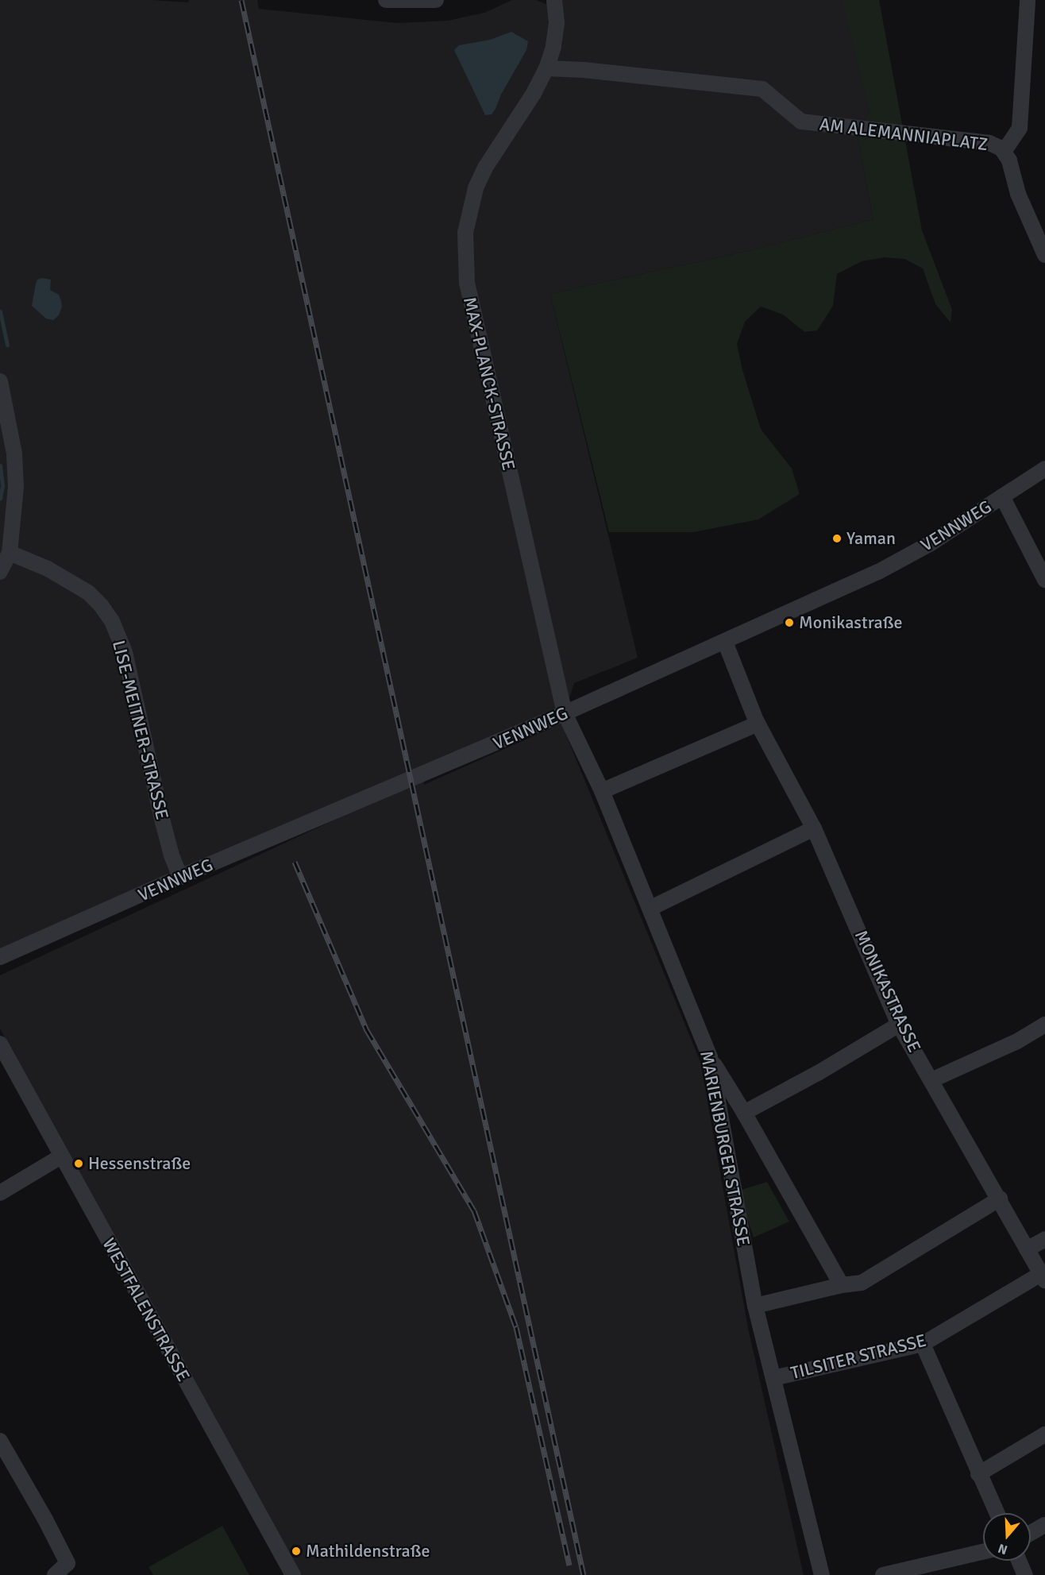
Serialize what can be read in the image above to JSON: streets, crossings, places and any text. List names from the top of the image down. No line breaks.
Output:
{"streets":{"street":["AM ALEMANNIAPLATZ","MAX-PLANCK-STRASSE","VENNWEG","LISE-MEITNER-STRASSE","MONIKASTRASSE","MARIENBURGER STRASSE","WESTFALENSTRASSE","TILSITER STRASSE"]},"crossings":[["AM ALEMANNIAPLATZ","MAX-PLANCK-STRASSE"],["MAX-PLANCK-STRASSE","VENNWEG"],["MAX-PLANCK-STRASSE","MARIENBURGER STRASSE"],["VENNWEG","LISE-MEITNER-STRASSE"],["VENNWEG","MONIKASTRASSE"],["VENNWEG","MARIENBURGER STRASSE"],["MONIKASTRASSE","TILSITER STRASSE"],["MARIENBURGER STRASSE","TILSITER STRASSE"]],"places":["Yaman","Monikastraße","Hessenstraße","Mathildenstraße"],"north":"bottom"}
